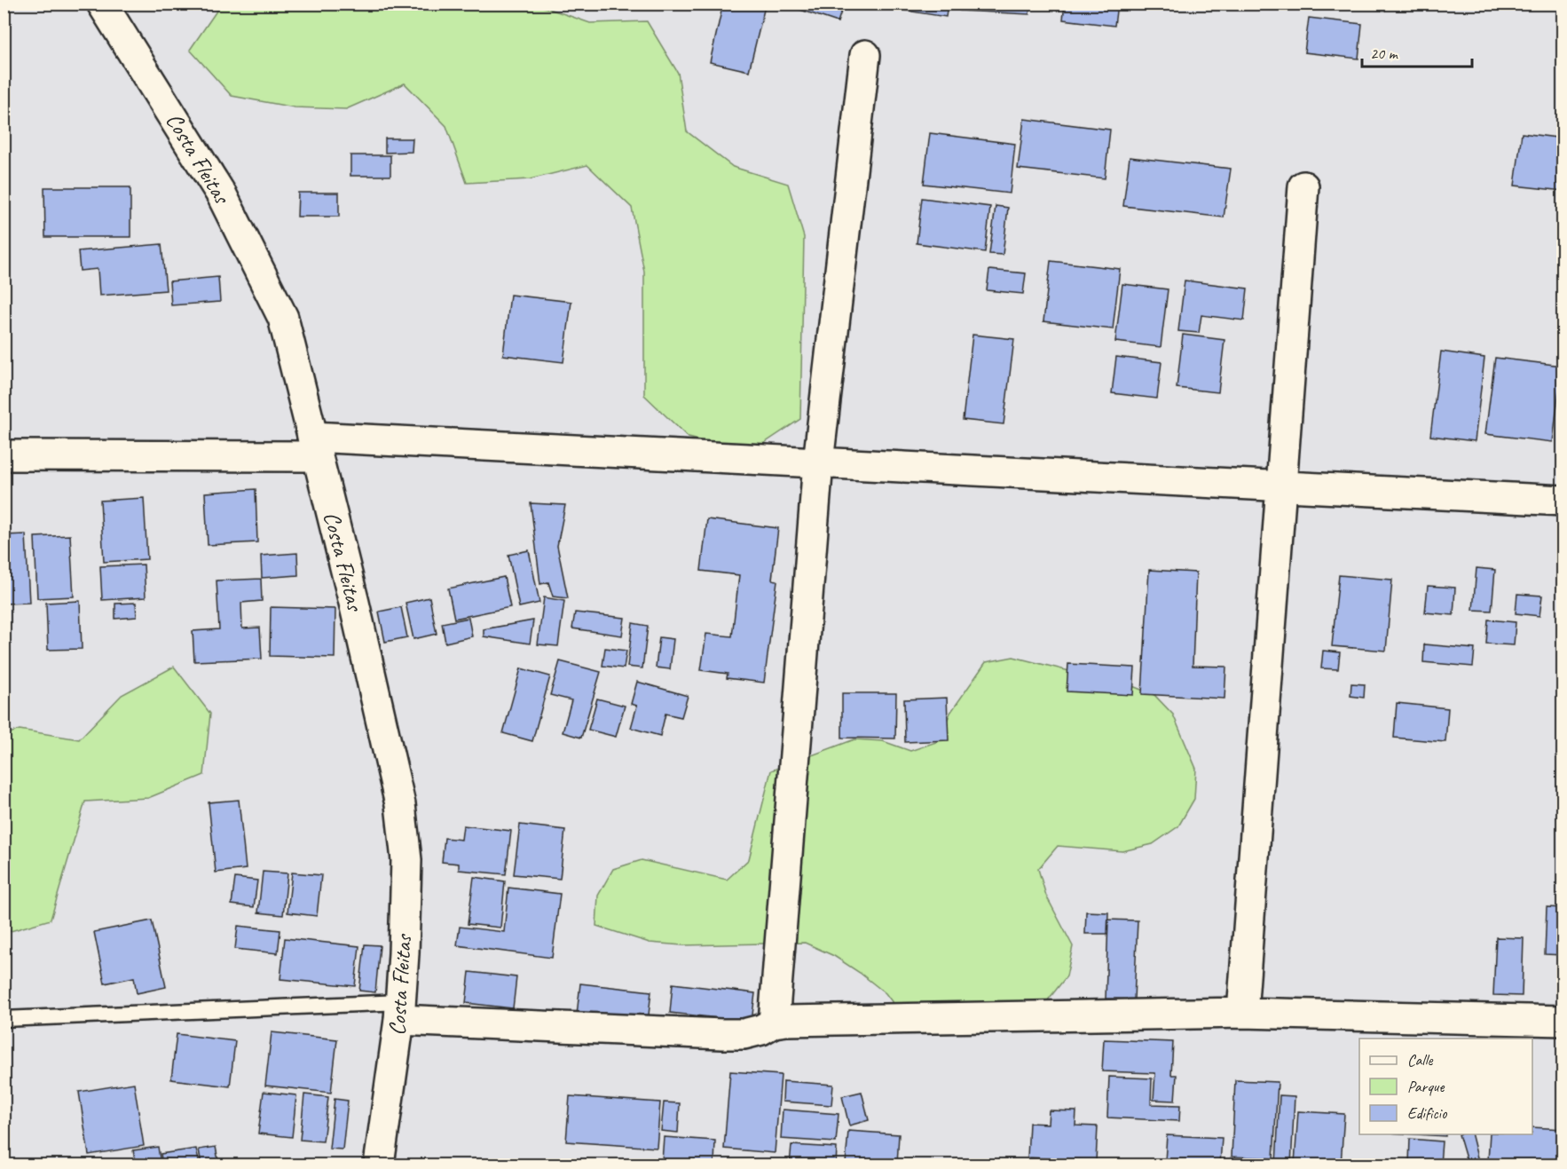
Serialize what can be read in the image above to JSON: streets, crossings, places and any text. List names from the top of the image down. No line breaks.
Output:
{"streets":{"street":["Costa Fleitas"]},"legend":["Calle","Parque","Edificio"],"scale_bar":"20 m"}
